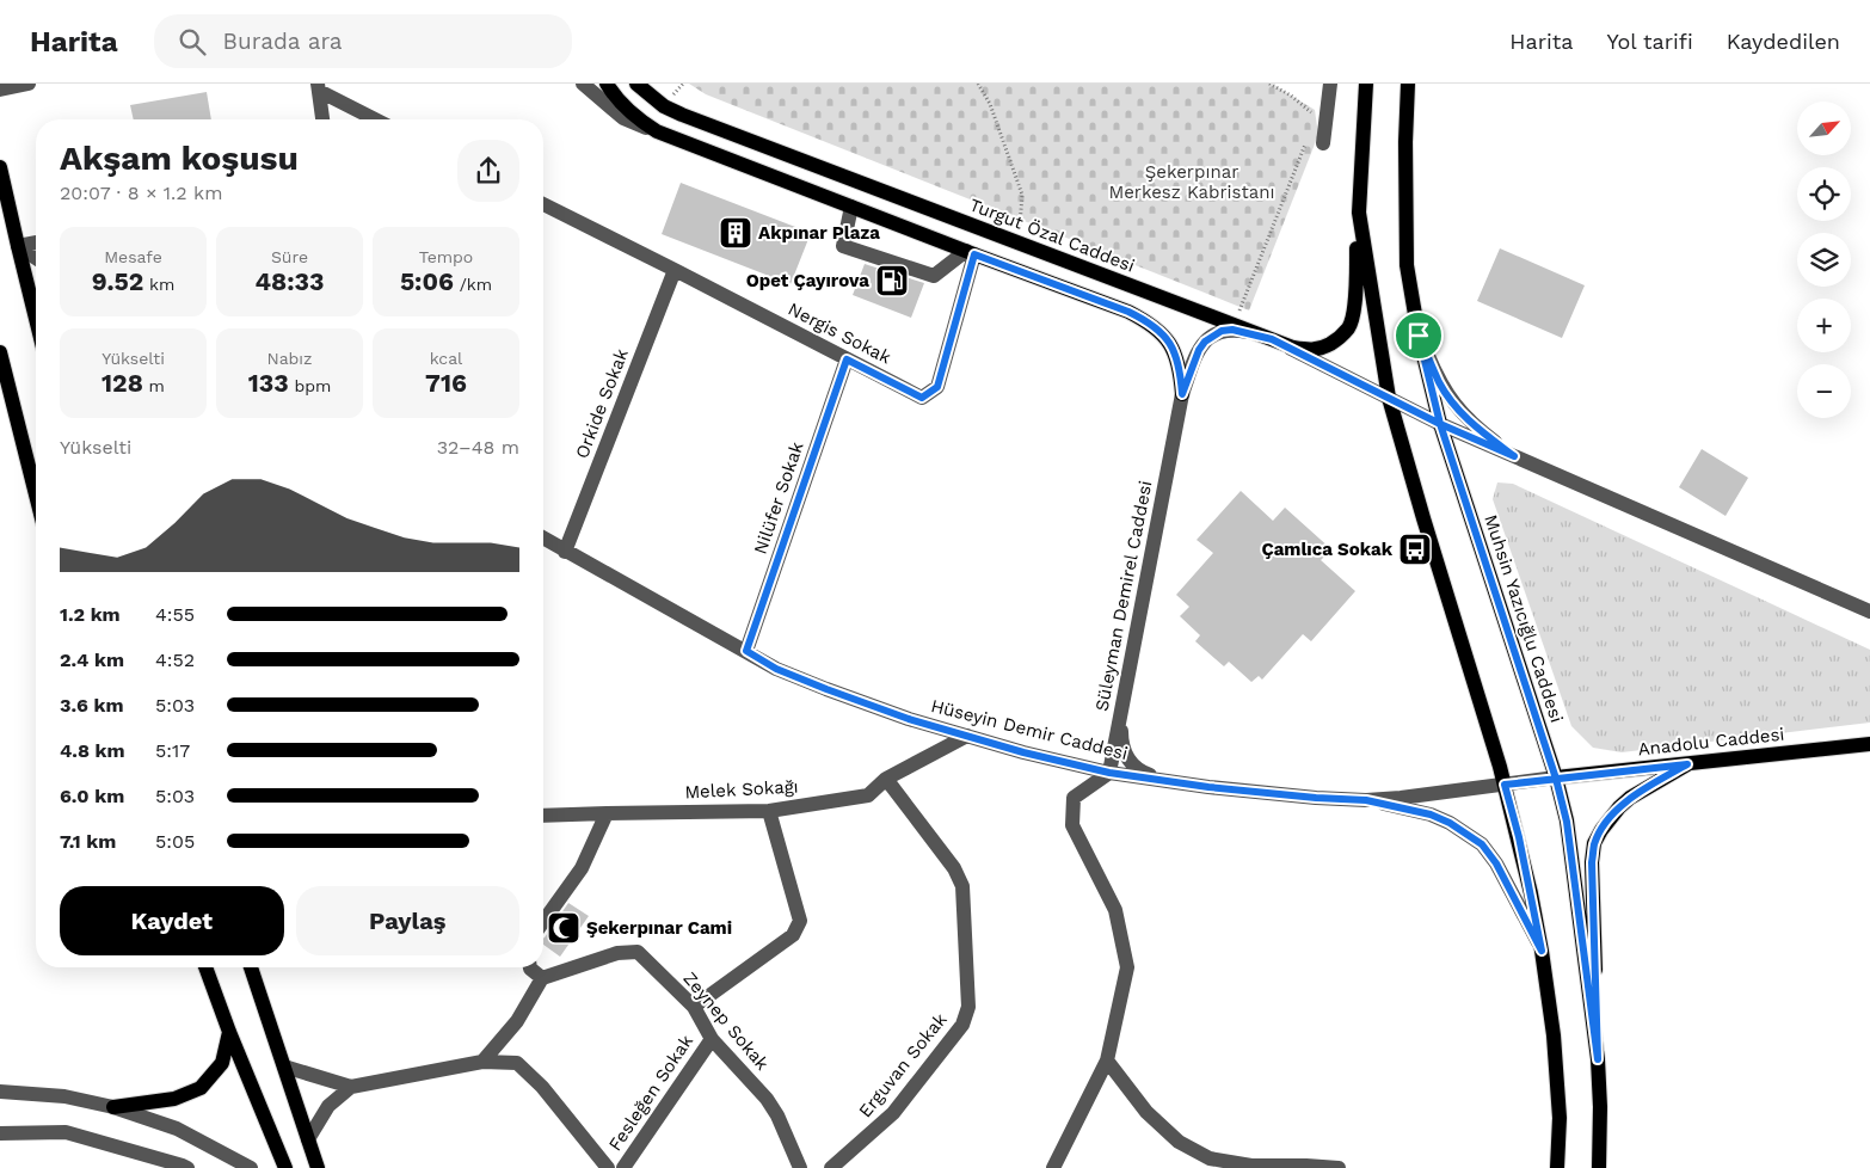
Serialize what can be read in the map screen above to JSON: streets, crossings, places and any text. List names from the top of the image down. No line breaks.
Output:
{"streets":{"main road":["Turgut Özal Caddesi","Muhsin Yazıcığlu Caddesi","Anadolu Caddesi"],"street":["Nergis Sokak","Orkide Sokak","Nilüfer Sokak","Süleyman Demirel Caddesi","Hüseyin Demir Caddesi","Melek Sokağı","Zeynep Sokak","Erguvan Sokak","Fesleğen Sokak"]},"crossings":[["Turgut Özal Caddesi","Süleyman Demirel Caddesi"],["Nergis Sokak","Orkide Sokak"],["Nergis Sokak","Nilüfer Sokak"],["Orkide Sokak","Hüseyin Demir Caddesi"],["Nilüfer Sokak","Hüseyin Demir Caddesi"],["Süleyman Demirel Caddesi","Muhsin Yazıcığlu Caddesi"],["Süleyman Demirel Caddesi","Hüseyin Demir Caddesi"],["Muhsin Yazıcığlu Caddesi","Hüseyin Demir Caddesi"],["Muhsin Yazıcığlu Caddesi","Anadolu Caddesi"],["Hüseyin Demir Caddesi","Anadolu Caddesi"],["Hüseyin Demir Caddesi","Melek Sokağı"],["Melek Sokağı","Erguvan Sokak"],["Zeynep Sokak","Fesleğen Sokak"]],"parks":["Şekerpınar Merkesz Kabristanı"],"places":{"building":["Akpınar Plaza"],"fuel station":["Opet Çayırova"],"bus stop":["Çamlıca Sokak"],"mosque":["Şekerpınar Cami"]},"north":"top right","page":{"header":"Harita","search":"Burada ara","nav":["Harita","Yol tarifi","Kaydedilen"],"map_buttons":["+","−"],"heading":["Akşam koşusu","20:07 · 8 × 1.2 km"],"stats":[["Mesafe","9.52 km"],["Süre","48:33"],["Tempo","5:06 /km"],["Yükselti","128 m"],["Nabız","133 bpm"],["kcal","716"]],"chart":["Yükselti","32–48 m"],"list":[{"name":"1.2 km","note":"4:55"},{"name":"2.4 km","note":"4:52"},{"name":"3.6 km","note":"5:03"},{"name":"4.8 km","note":"5:17"},{"name":"6.0 km","note":"5:03"},{"name":"7.1 km","note":"5:05"}],"buttons":["Kaydet","Paylaş"]}}
